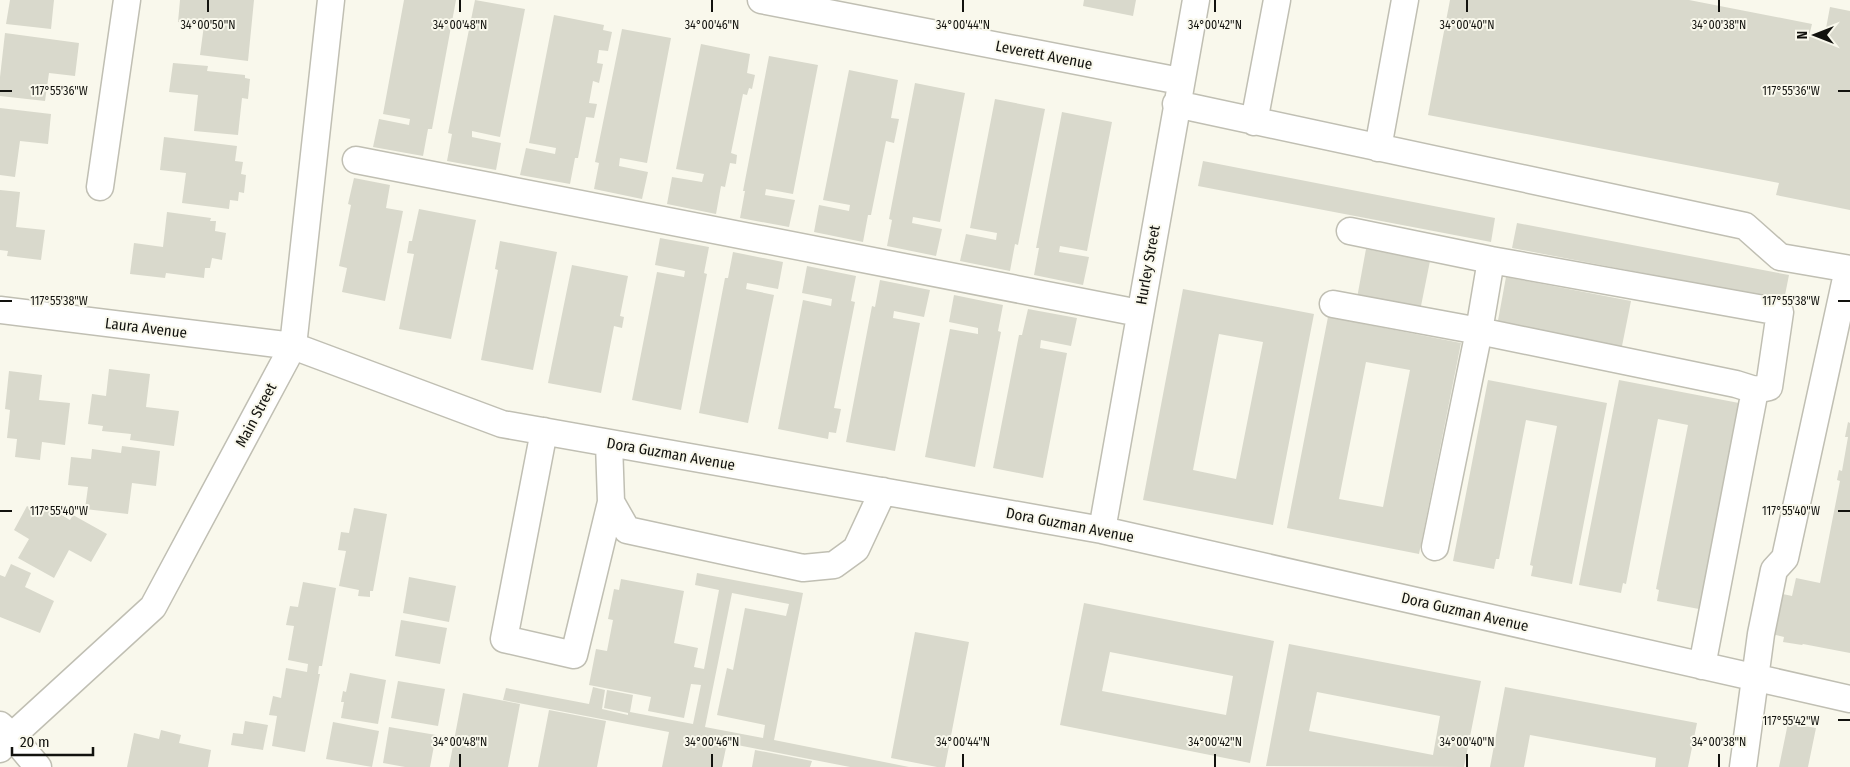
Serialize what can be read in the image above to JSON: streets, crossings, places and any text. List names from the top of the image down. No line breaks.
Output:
{"streets":{"street":["Leverett Avenue","Hurley Street","Laura Avenue","Main Street","Dora Guzman Avenue"]},"crossings":[["Leverett Avenue","Hurley Street"],["Hurley Street","Dora Guzman Avenue"],["Laura Avenue","Main Street"],["Laura Avenue","Dora Guzman Avenue"],["Main Street","Dora Guzman Avenue"]],"scale_bar":"20 m","north":"left","coordinates":["34°00'50\"N","34°00'48\"N","34°00'46\"N","34°00'44\"N","34°00'42\"N","34°00'40\"N","34°00'38\"N","117°55'36\"W","117°55'38\"W","117°55'40\"W","117°55'42\"W"]}
